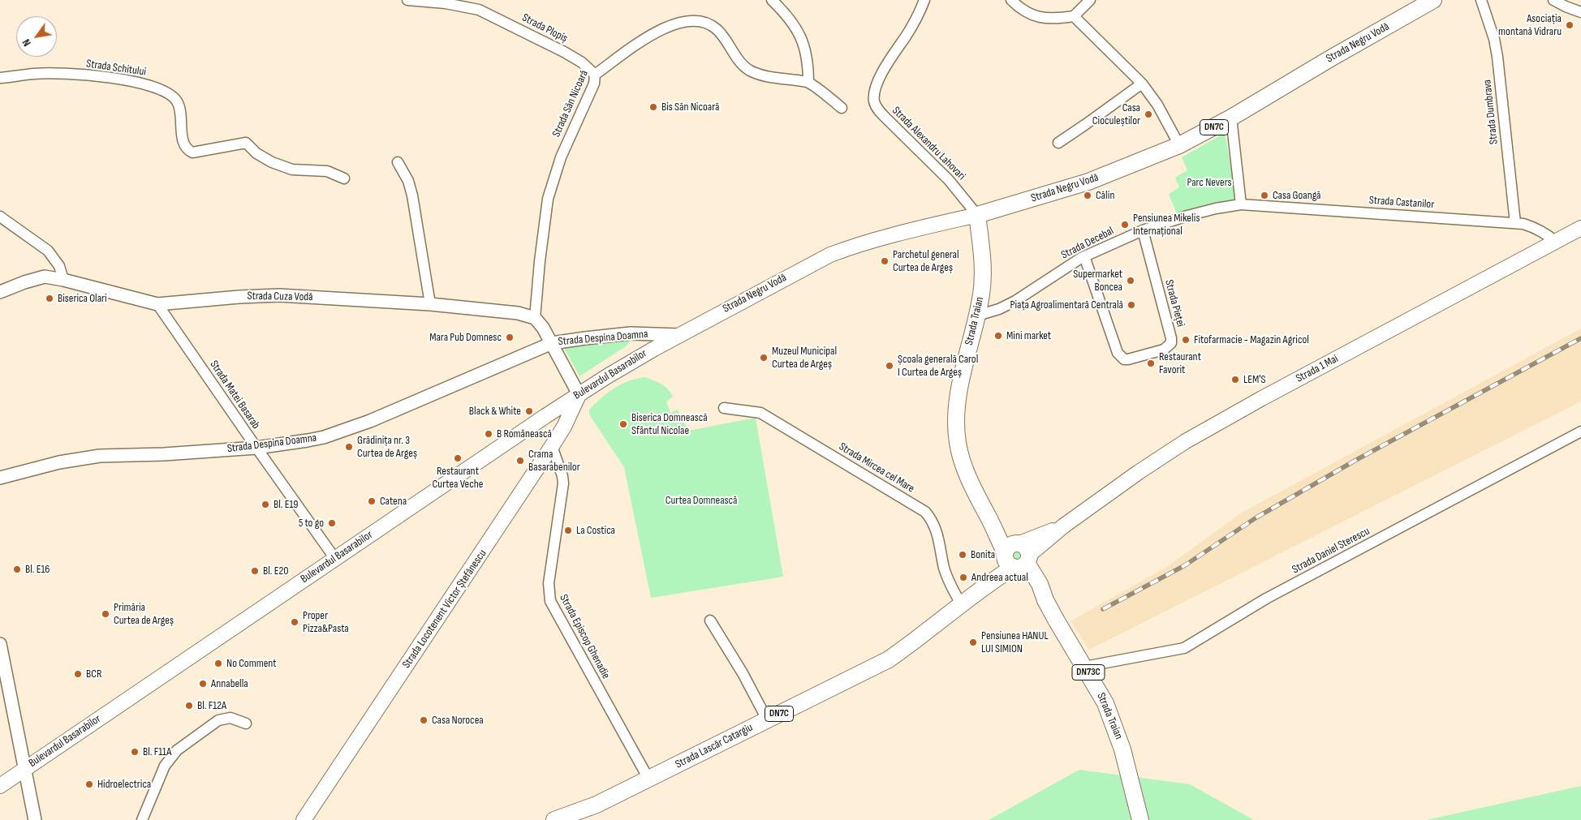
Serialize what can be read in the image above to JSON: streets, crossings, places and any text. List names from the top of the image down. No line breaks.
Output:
{"streets":{"main road":["Strada Negru Vodă","DN7C","Strada Traian","Strada 1 Mai","Bulevardul Basarabilor","Strada Locotenent Victor Ștefănescu","DN73C","Strada Lascăr Catargiu"],"street":["Strada Plopiș","Strada Schitului","Strada Sân Nicoară","Strada Dumbrava","Strada Alexandru Lahovari","Strada Castanilor","Strada Decebal","Strada Cuza Vodă","Strada Pieței","Strada Despina Doamna","Strada Matei Basarab","Strada Mircea cel Mare","Strada Daniel Sterescu","Strada Episcop Ghenadie"]},"crossings":[["Strada Plopiș","Strada Sân Nicoară"],["Strada Negru Vodă","Strada Alexandru Lahovari"],["Strada Negru Vodă","Strada Traian"],["Strada Negru Vodă","Strada Despina Doamna"],["Strada Negru Vodă","Bulevardul Basarabilor"],["Strada Sân Nicoară","Strada Cuza Vodă"],["Strada Dumbrava","Strada Castanilor"],["Strada Alexandru Lahovari","Strada Traian"],["Strada Castanilor","Strada Decebal"],["Strada Castanilor","Strada 1 Mai"],["Strada Decebal","Strada Pieței"],["Strada Decebal","Strada Traian"],["Strada Cuza Vodă","Strada Matei Basarab"],["Strada Traian","Strada 1 Mai"],["Strada Traian","Strada Daniel Sterescu"],["Strada Traian","Strada Lascăr Catargiu"],["Strada Despina Doamna","Bulevardul Basarabilor"],["Strada Despina Doamna","Strada Matei Basarab"],["Strada Despina Doamna","Strada Locotenent Victor Ștefănescu"],["Strada 1 Mai","Strada Lascăr Catargiu"],["Bulevardul Basarabilor","Strada Matei Basarab"],["Bulevardul Basarabilor","Strada Locotenent Victor Ștefănescu"],["Strada Mircea cel Mare","Strada Lascăr Catargiu"],["Strada Locotenent Victor Ștefănescu","Strada Episcop Ghenadie"],["Strada Episcop Ghenadie","Strada Lascăr Catargiu"]],"parks":["Parc Nevers","Curtea Domnească"],"places":["Asociația montană Vidraru","Bis Săn Nicoară","Casa Cioculeștilor","Călin","Casa Goangă","Pensiunea Mikelis Internațional","Parchetul general Curtea de Argeș","Supermarket Boncea","Biserica Olari","Piața Agroalimentară Centrală","Mini market","Mara Pub Domnesc","Fitofarmacie - Magazin Agricol","Muzeul Municipal Curtea de Argeș","Restaurant Favorit","Școala generală Carol I Curtea de Argeș","LEM'S","Black & White","Biserica Domnească Sfântul Nicolae","B Românească","Grădinița nr. 3 Curtea de Argeș","Restaurant Curtea Veche","Crama Basarabenilor","Catena","Bl. E19","5 to go","La Costica","Bonita","Bl. E16","Bl. E20","Andreea actual","Primăria Curtea de Argeș","Proper Pizza&Pasta","Pensiunea HANUL LUI SIMION","No Comment","BCR","Annabella","Bl. F12A","Casa Norocea","Bl. F11A","Hidroelectrica"],"north":"bottom left"}
